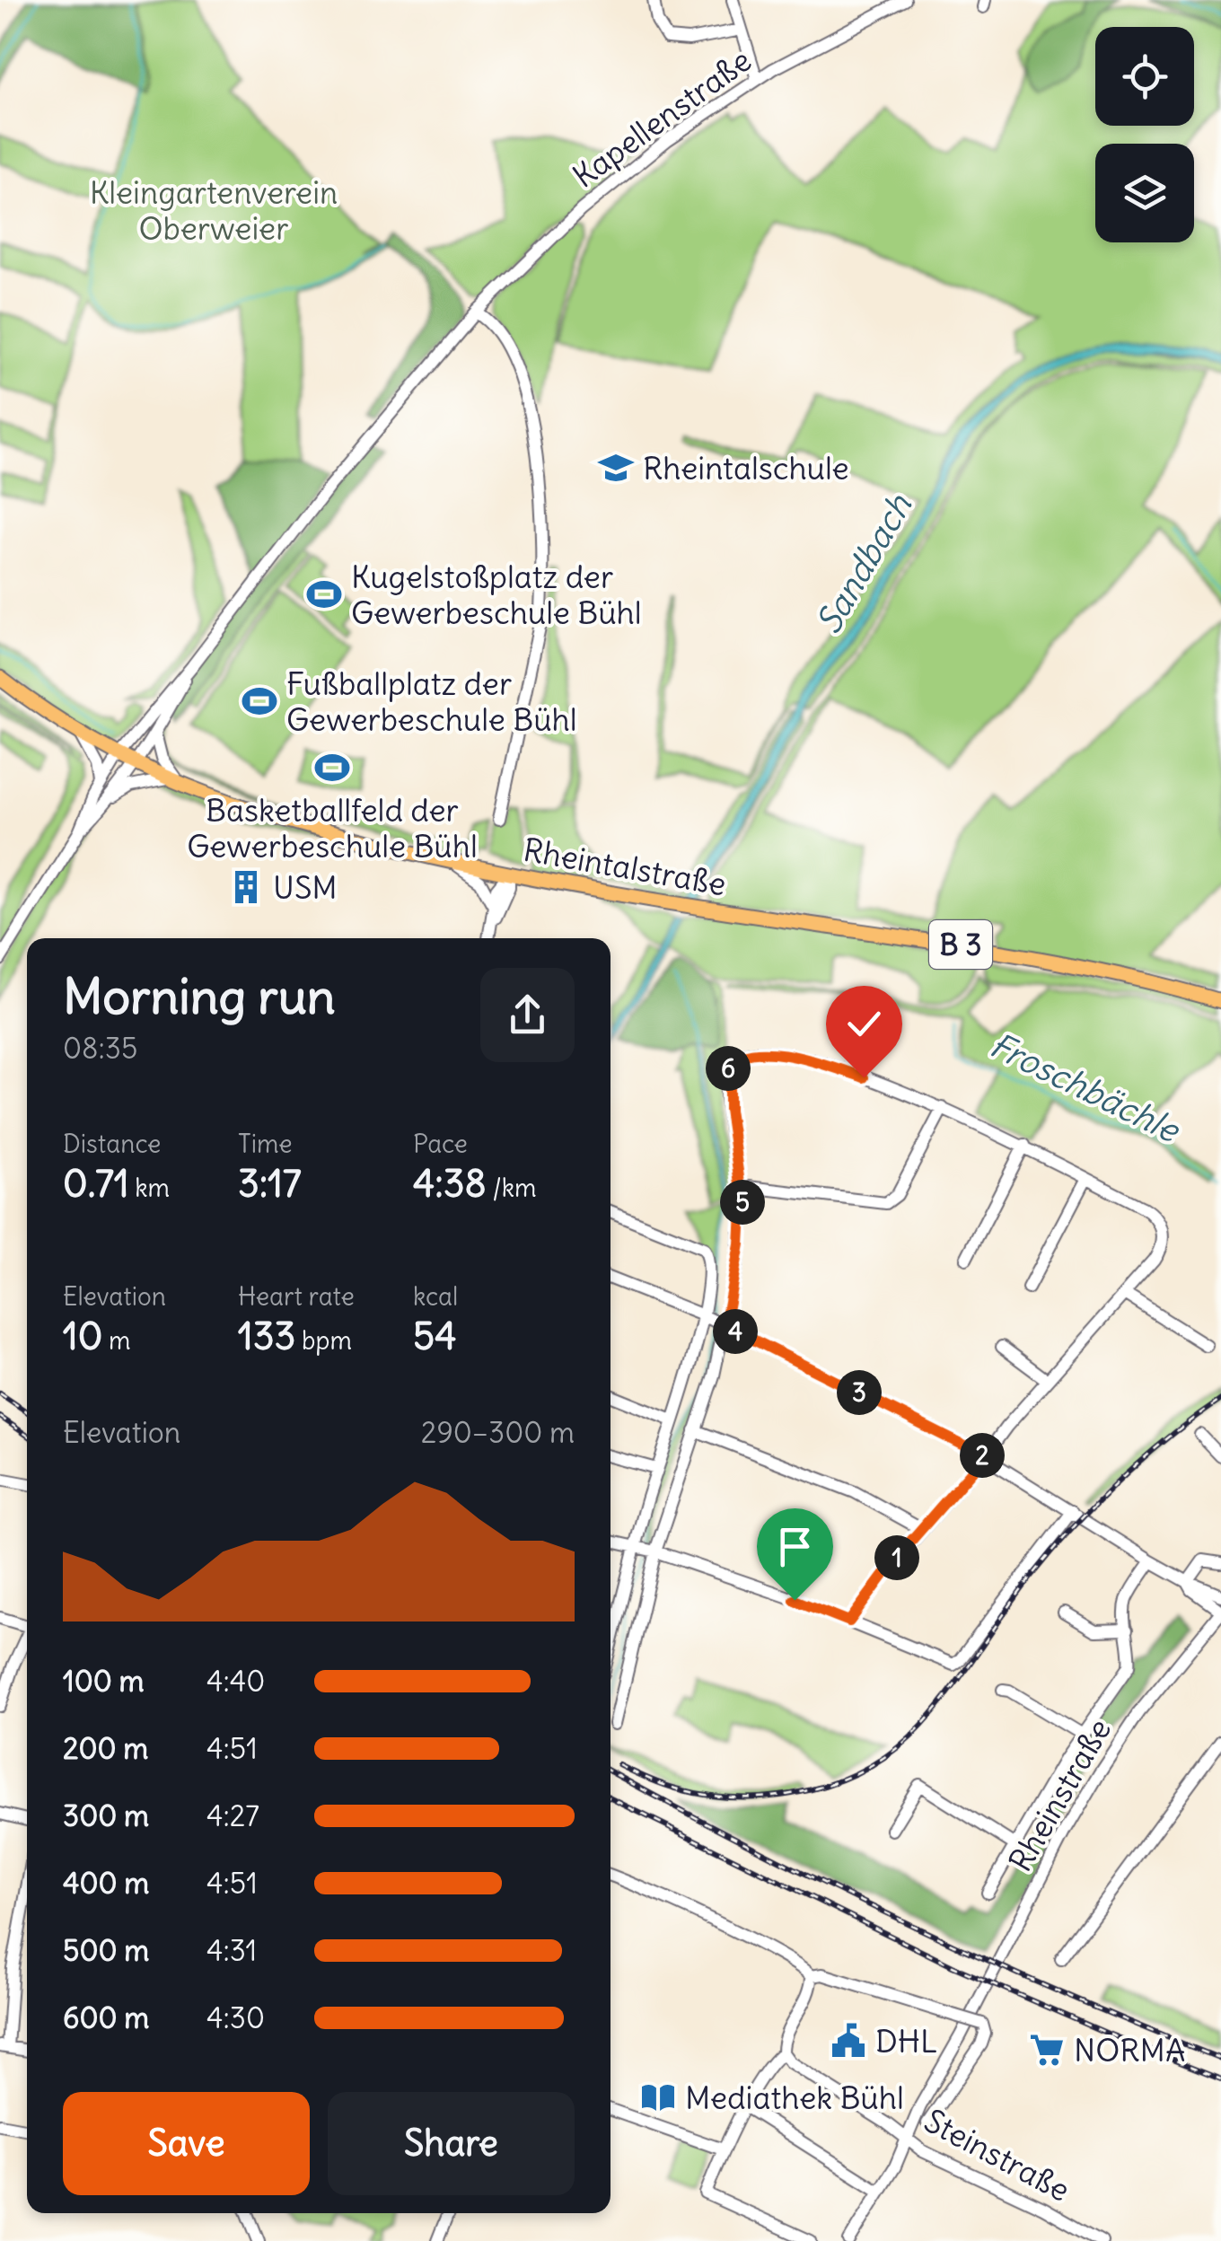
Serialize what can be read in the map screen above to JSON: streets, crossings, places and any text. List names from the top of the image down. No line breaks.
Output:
{"streets":{"main road":["Rheintalstraße","B 3"],"street":["Kapellenstraße","Rheinstraße","Steinstraße"]},"crossings":[["Rheinstraße","Steinstraße"]],"water":["Sandbach","Froschbächle"],"parks":["Kleingartenverein Oberweier"],"places":{"school or university":["Rheintalschule"],"sports":["Kugelstoßplatz der Gewerbeschule Bühl","Fußballplatz der Gewerbeschule Bühl","Basketballfeld der Gewerbeschule Bühl"],"building":["USM"],"public building":["DHL"],"supermarket":["NORMA"],"library":["Mediathek Bühl"]},"page":{"heading":["Morning run","08:35"],"pins":["6","5","4","3","2","1"],"stats":[["Distance","0.71 km"],["Time","3:17"],["Pace","4:38 /km"],["Elevation","10 m"],["Heart rate","133 bpm"],["kcal","54"]],"chart":["Elevation","290–300 m"],"list":[{"name":"100 m","note":"4:40"},{"name":"200 m","note":"4:51"},{"name":"300 m","note":"4:27"},{"name":"400 m","note":"4:51"},{"name":"500 m","note":"4:31"},{"name":"600 m","note":"4:30"}],"buttons":["Save","Share"]}}
